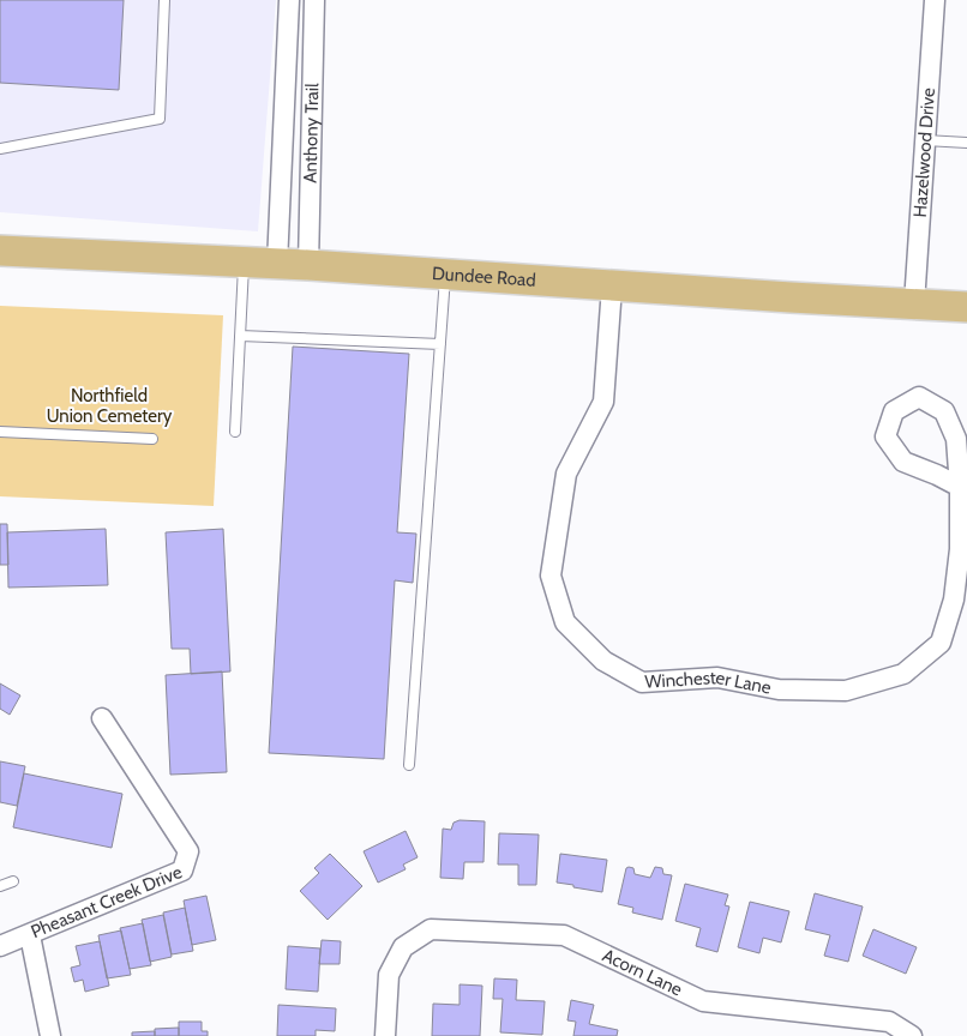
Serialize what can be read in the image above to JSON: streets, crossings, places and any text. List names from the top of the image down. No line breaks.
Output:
{"streets":{"main road":["Dundee Road"],"street":["Anthony Trail","Hazelwood Drive","Winchester Lane","Pheasant Creek Drive","Acorn Lane"]},"crossings":[["Anthony Trail","Dundee Road"],["Hazelwood Drive","Dundee Road"],["Dundee Road","Winchester Lane"]],"parks":["Northfield Union Cemetery"]}
